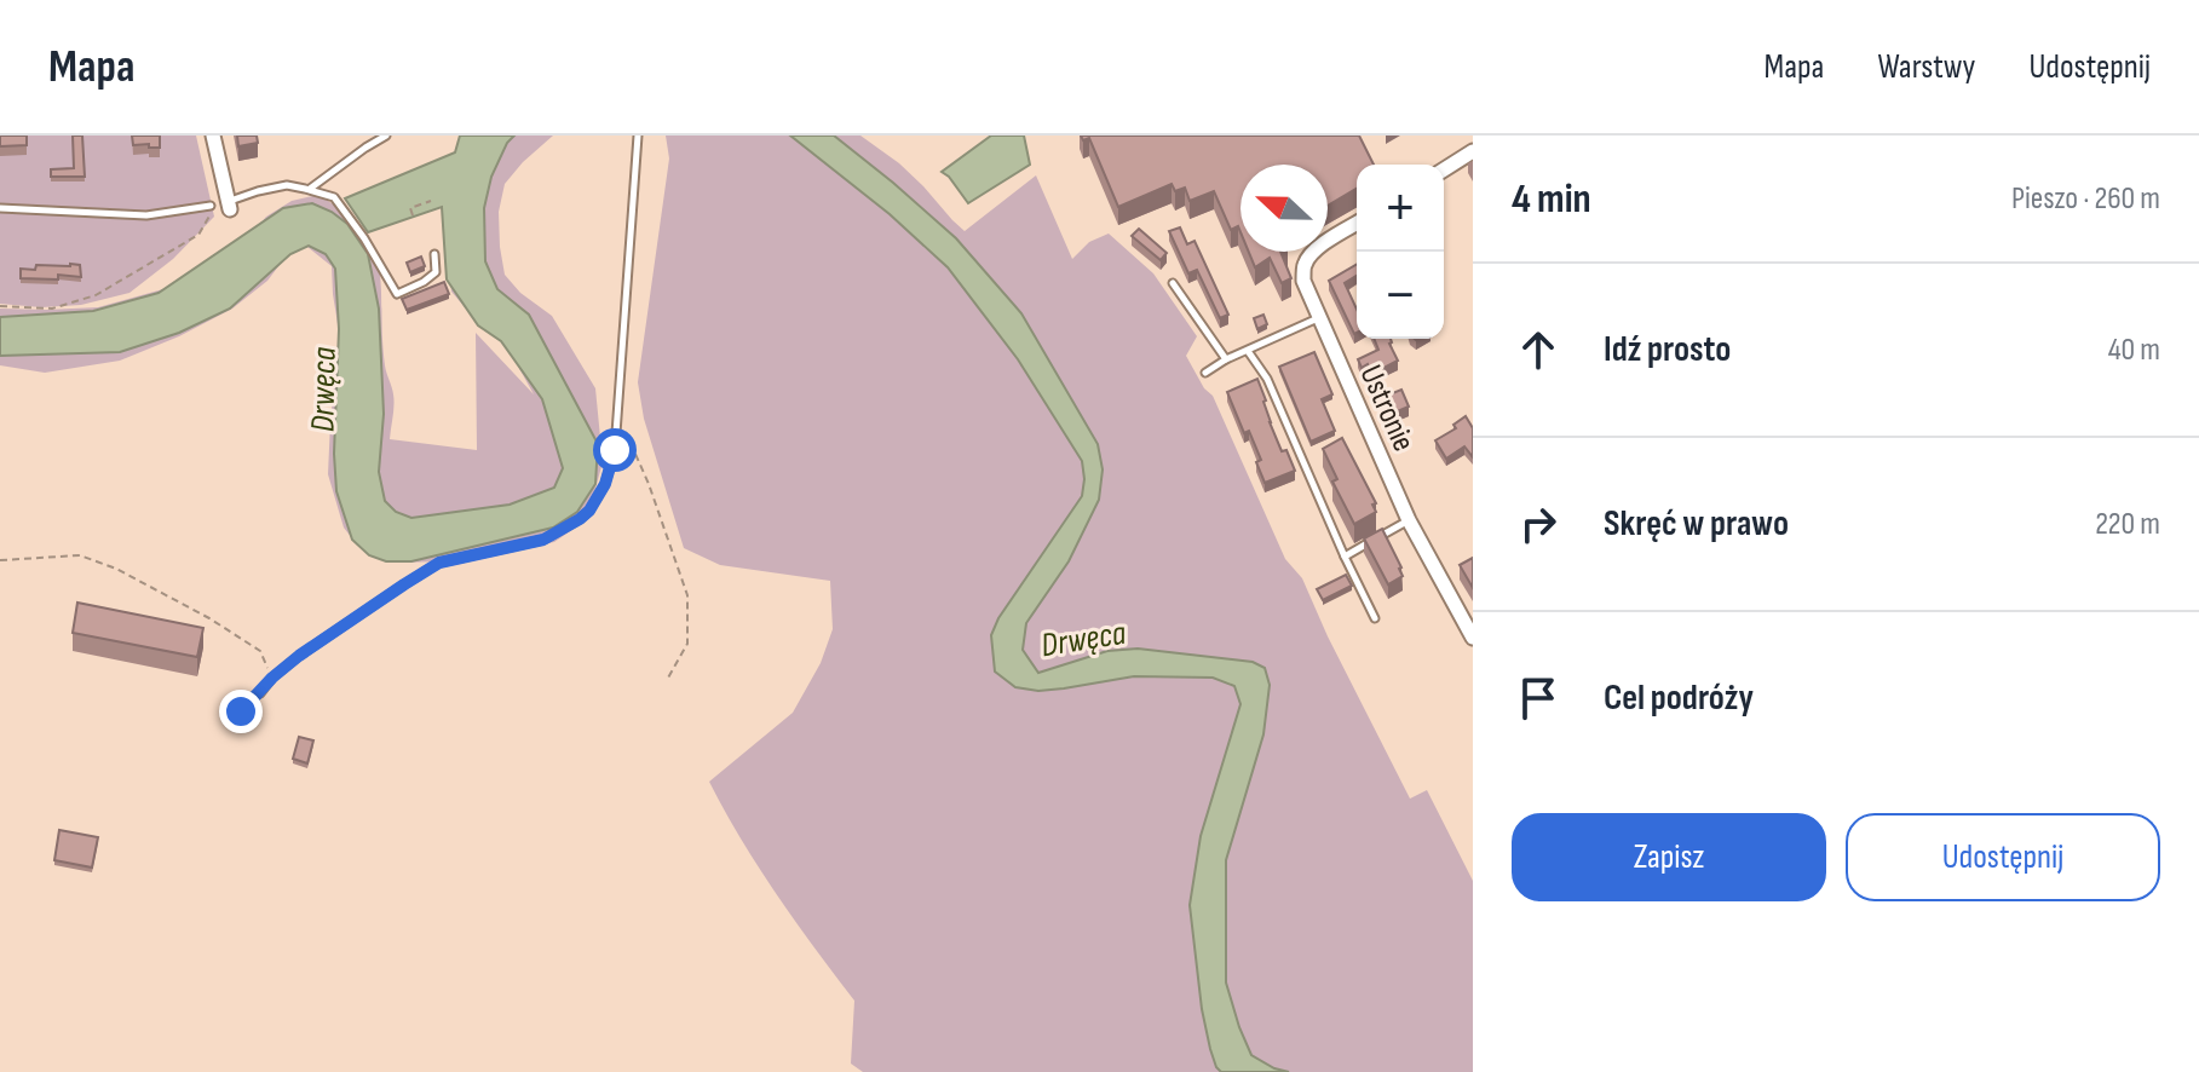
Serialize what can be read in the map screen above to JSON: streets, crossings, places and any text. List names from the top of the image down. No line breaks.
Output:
{"streets":{"street":["Ustronie"]},"water":["Drwęca"],"north":"left","page":{"header":"Mapa","nav":["Mapa","Warstwy","Udostępnij"],"heading":["4 min","Pieszo · 260 m"],"map_buttons":["+","−"],"list":[["Idź prosto","40 m"],["Skręć w prawo","220 m"],"Cel podróży"],"buttons":["Zapisz","Udostępnij"]}}
